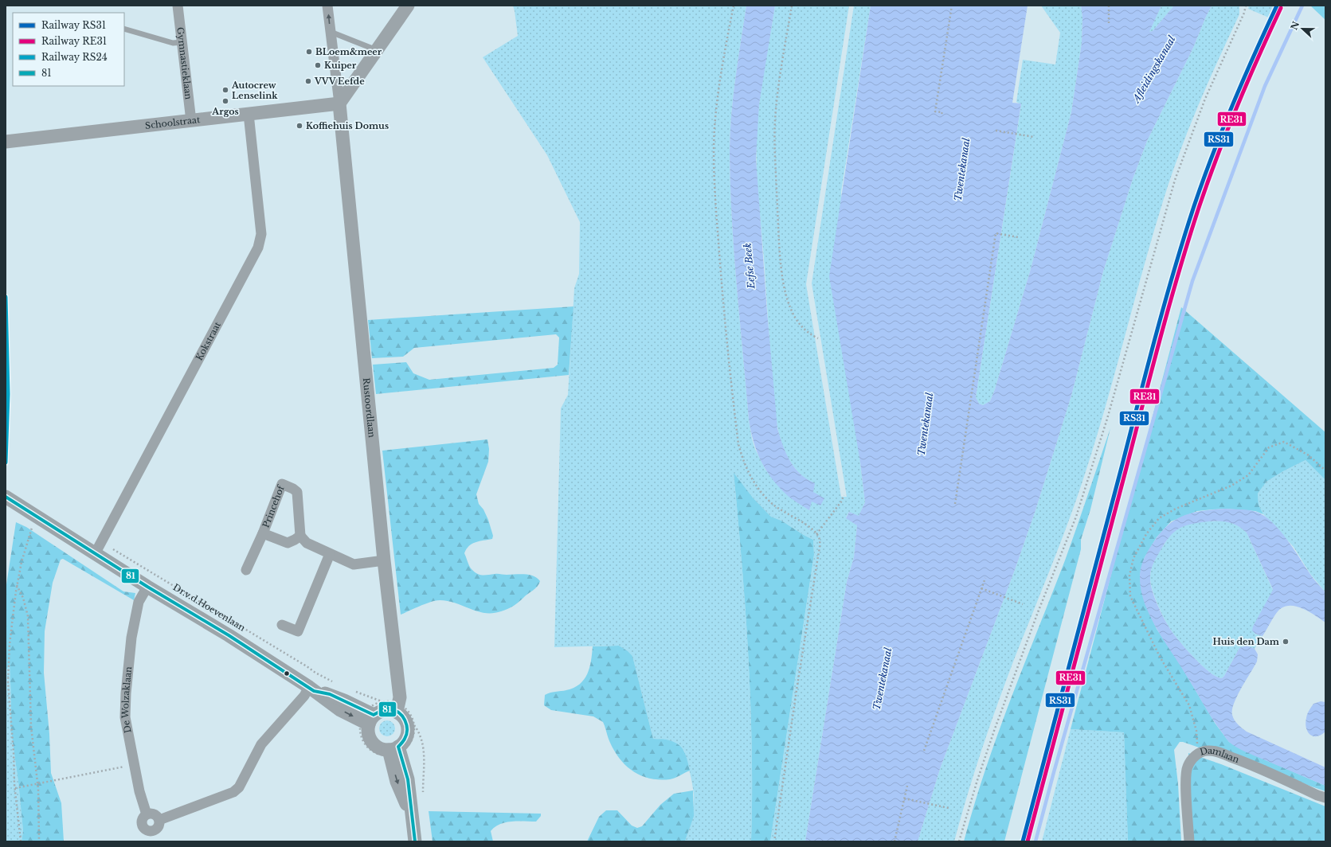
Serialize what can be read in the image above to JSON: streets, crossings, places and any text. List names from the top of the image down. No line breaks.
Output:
{"streets":{"street":["Gymnastieklaan","Schoolstraat","Kokstraat","Rustoordlaan","Princehof","Dr.v.d.Hoevenlaan","De Wolzaklaan","Damlaan"]},"crossings":[["Gymnastieklaan","Schoolstraat"],["Schoolstraat","Kokstraat"],["Schoolstraat","Rustoordlaan"],["Kokstraat","Dr.v.d.Hoevenlaan"],["Rustoordlaan","Dr.v.d.Hoevenlaan"],["Dr.v.d.Hoevenlaan","De Wolzaklaan"]],"water":["Afleidingskanaal","Twentekanaal","Eefse Beek"],"places":["BLoem&meer","Kuiper","VVV Eefde","Autocrew Lenselink","Argos","Koffiehuis Domus","Huis den Dam"],"lines":["rail line RS31","rail line RE31","rail line RS24","transit line 81"],"legend":["Railway RS31","Railway RE31","Railway RS24","81"],"north":"left"}
